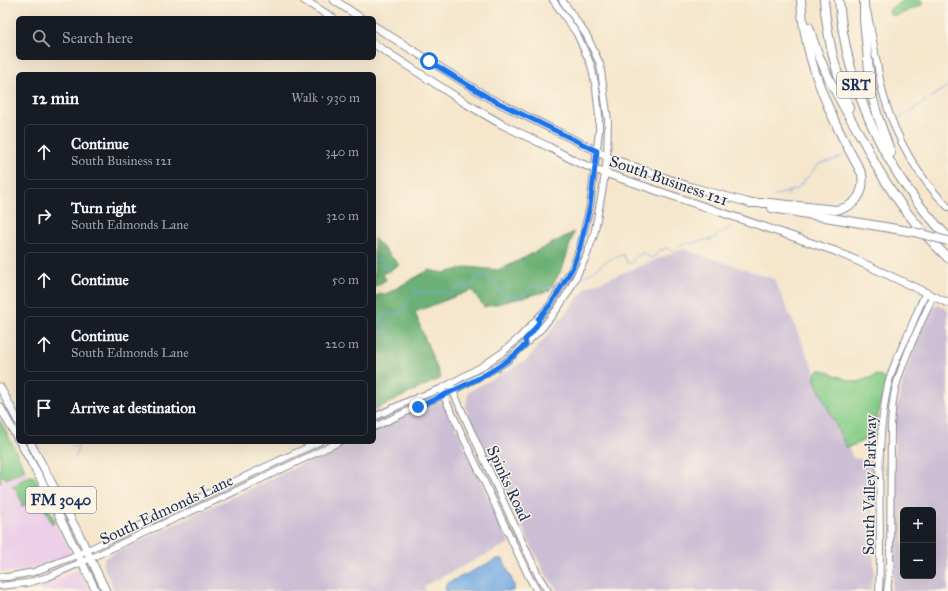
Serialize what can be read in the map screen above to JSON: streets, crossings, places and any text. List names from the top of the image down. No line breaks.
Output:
{"streets":{"highway":["SRT"],"main road":["South Business 121","Spinks Road","South Valley Parkway","FM 3040","South Edmonds Lane"]},"crossings":[["South Business 121","South Valley Parkway"],["FM 3040","South Edmonds Lane"]],"page":{"search":"Search here","heading":["12 min","Walk · 930 m"],"list":[["Continue","South Business 121","340 m"],["Turn right","South Edmonds Lane","320 m"],["Continue","50 m"],["Continue","South Edmonds Lane","220 m"],"Arrive at destination"],"map_buttons":["+","−"]}}
